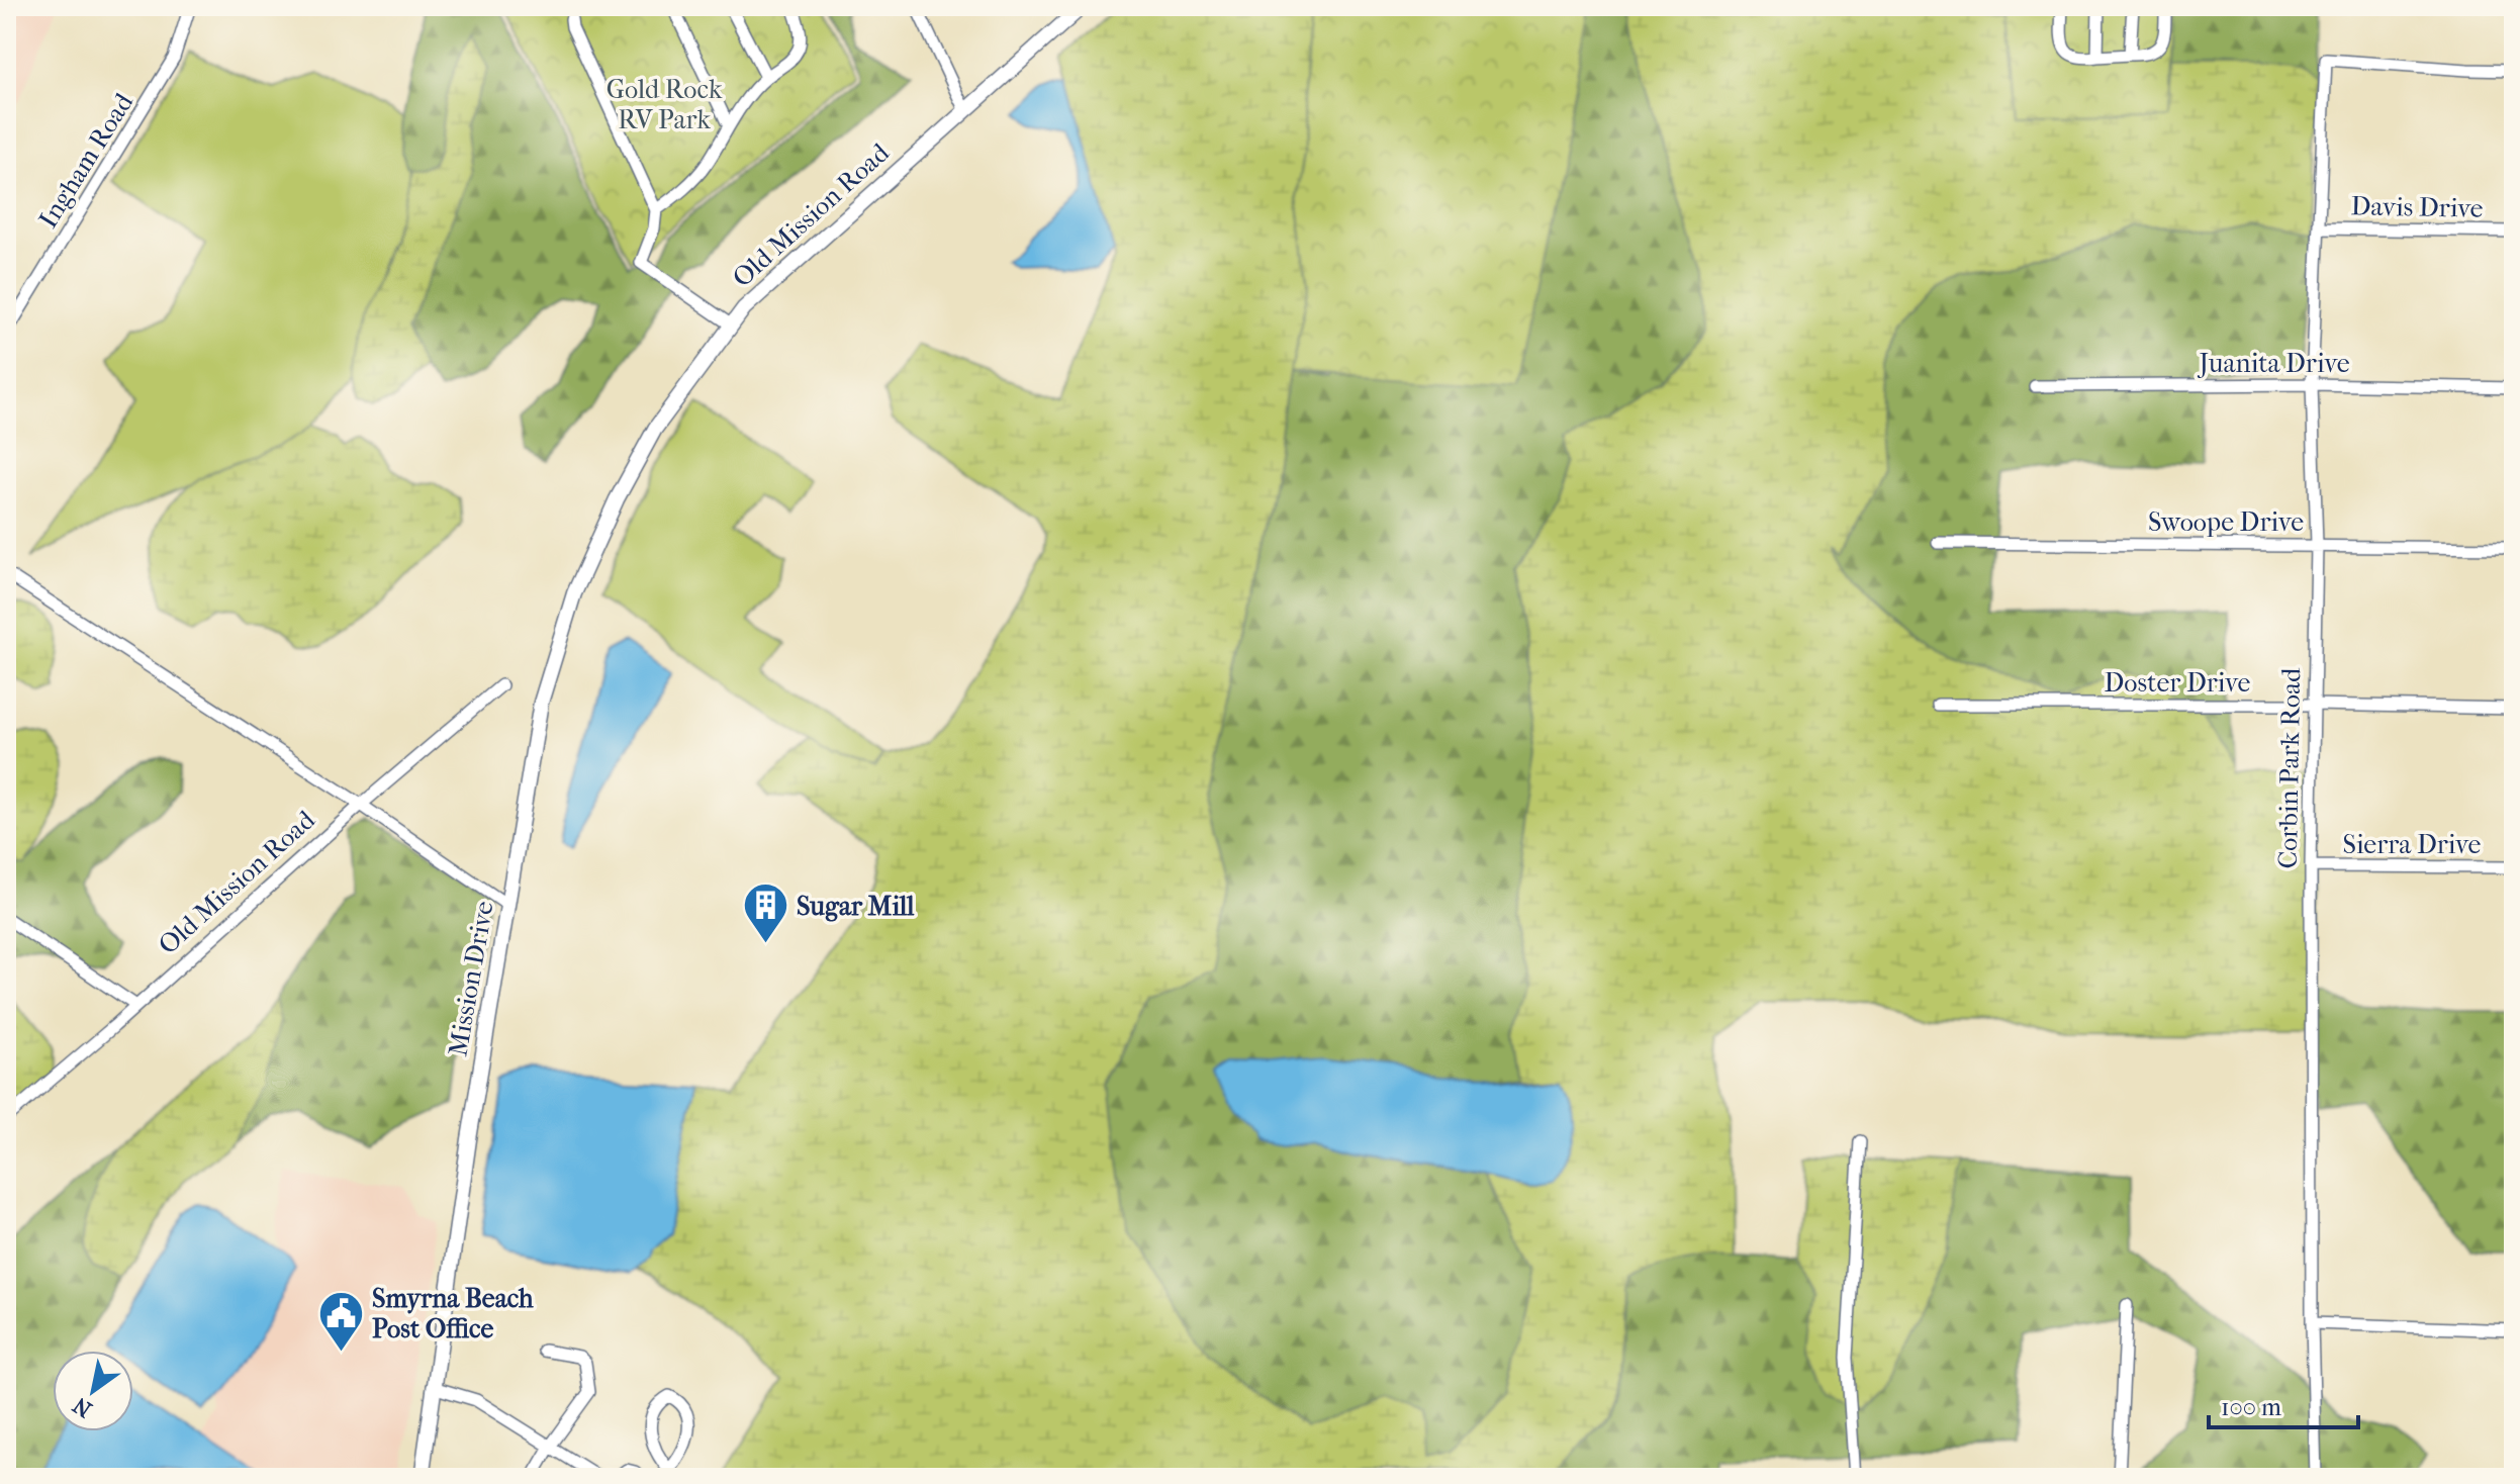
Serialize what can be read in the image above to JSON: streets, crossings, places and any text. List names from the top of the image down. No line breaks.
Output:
{"streets":{"street":["Ingham Road","Davis Drive","Old Mission Road","Juanita Drive","Swoope Drive","Doster Drive","Corbin Park Road","Sierra Drive","Mission Drive"]},"crossings":[["Davis Drive","Corbin Park Road"],["Old Mission Road","Mission Drive"],["Juanita Drive","Corbin Park Road"],["Swoope Drive","Corbin Park Road"],["Doster Drive","Corbin Park Road"],["Corbin Park Road","Sierra Drive"]],"parks":["Gold Rock RV Park"],"places":{"building":["Sugar Mill"],"public building":["Smyrna Beach Post Office"]},"scale_bar":"100 m","north":"bottom left"}
